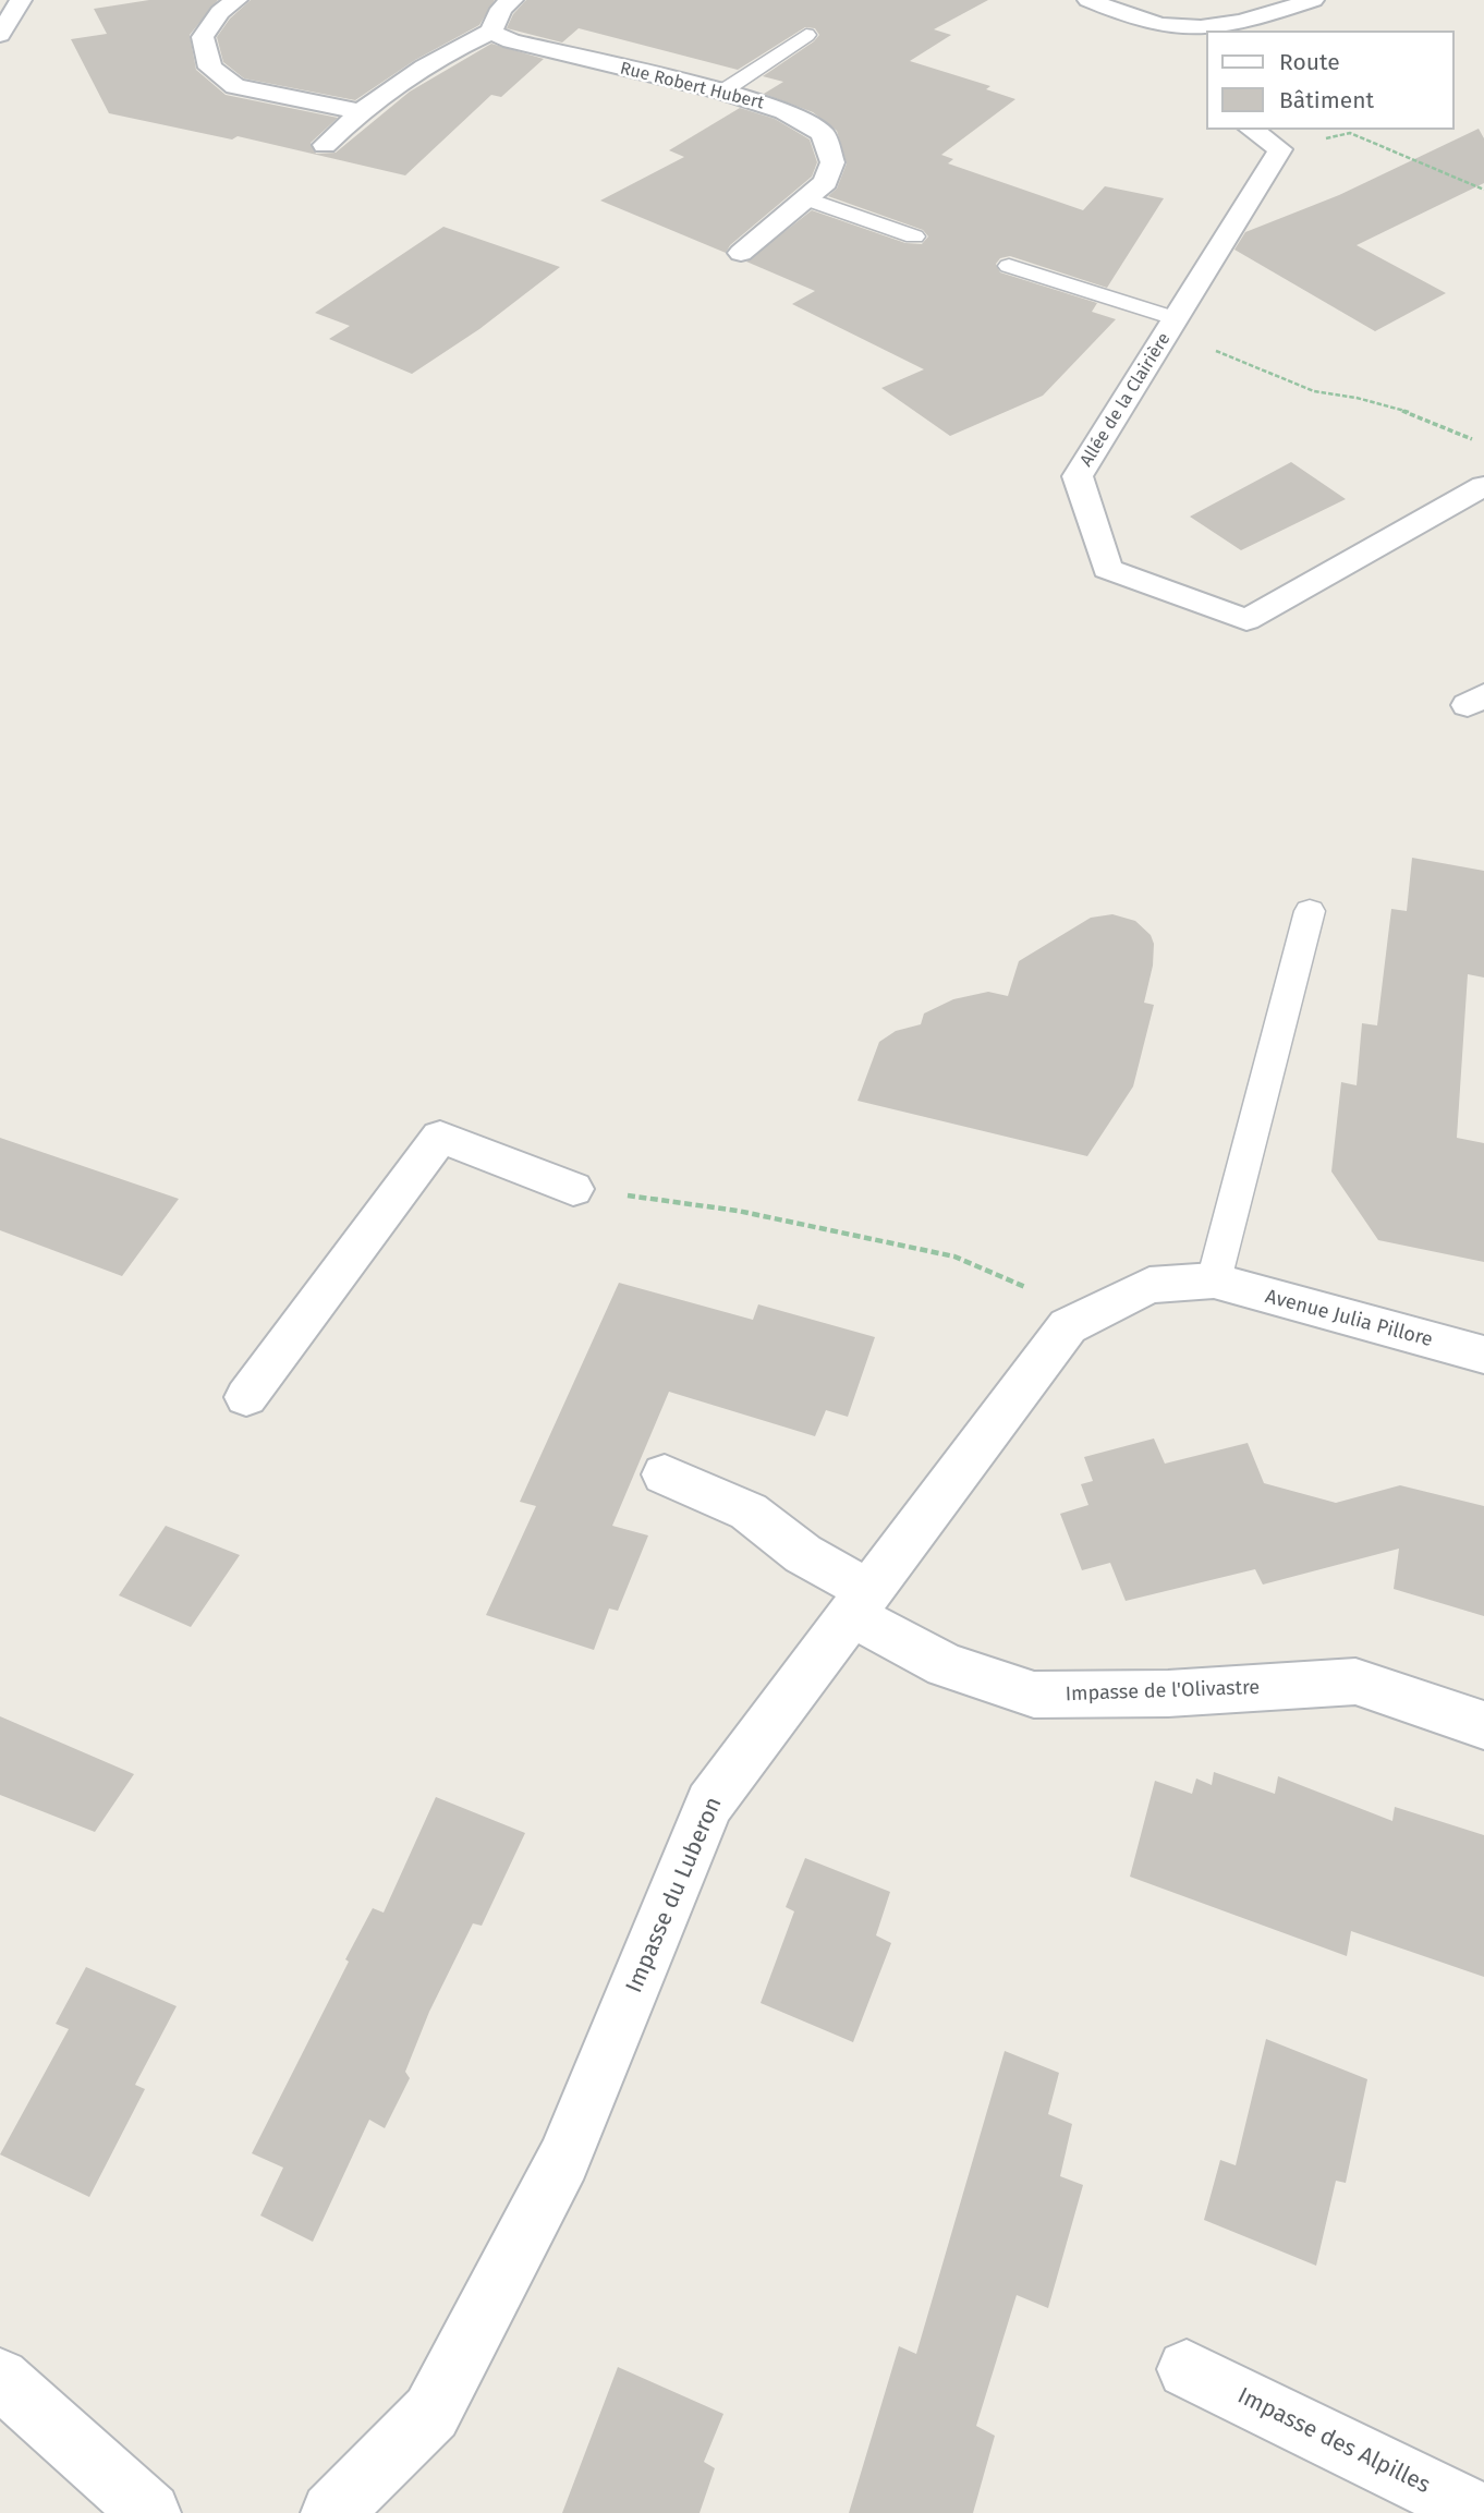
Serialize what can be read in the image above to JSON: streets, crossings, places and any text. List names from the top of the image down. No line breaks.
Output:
{"streets":{"street":["Rue Robert Hubert","Allée de la Clairière","Avenue Julia Pillore","Impasse de l'Olivastre","Impasse du Luberon","Impasse des Alpilles"]},"crossings":[["Avenue Julia Pillore","Impasse du Luberon"],["Impasse de l'Olivastre","Impasse du Luberon"]],"legend":["Route","Bâtiment"]}
